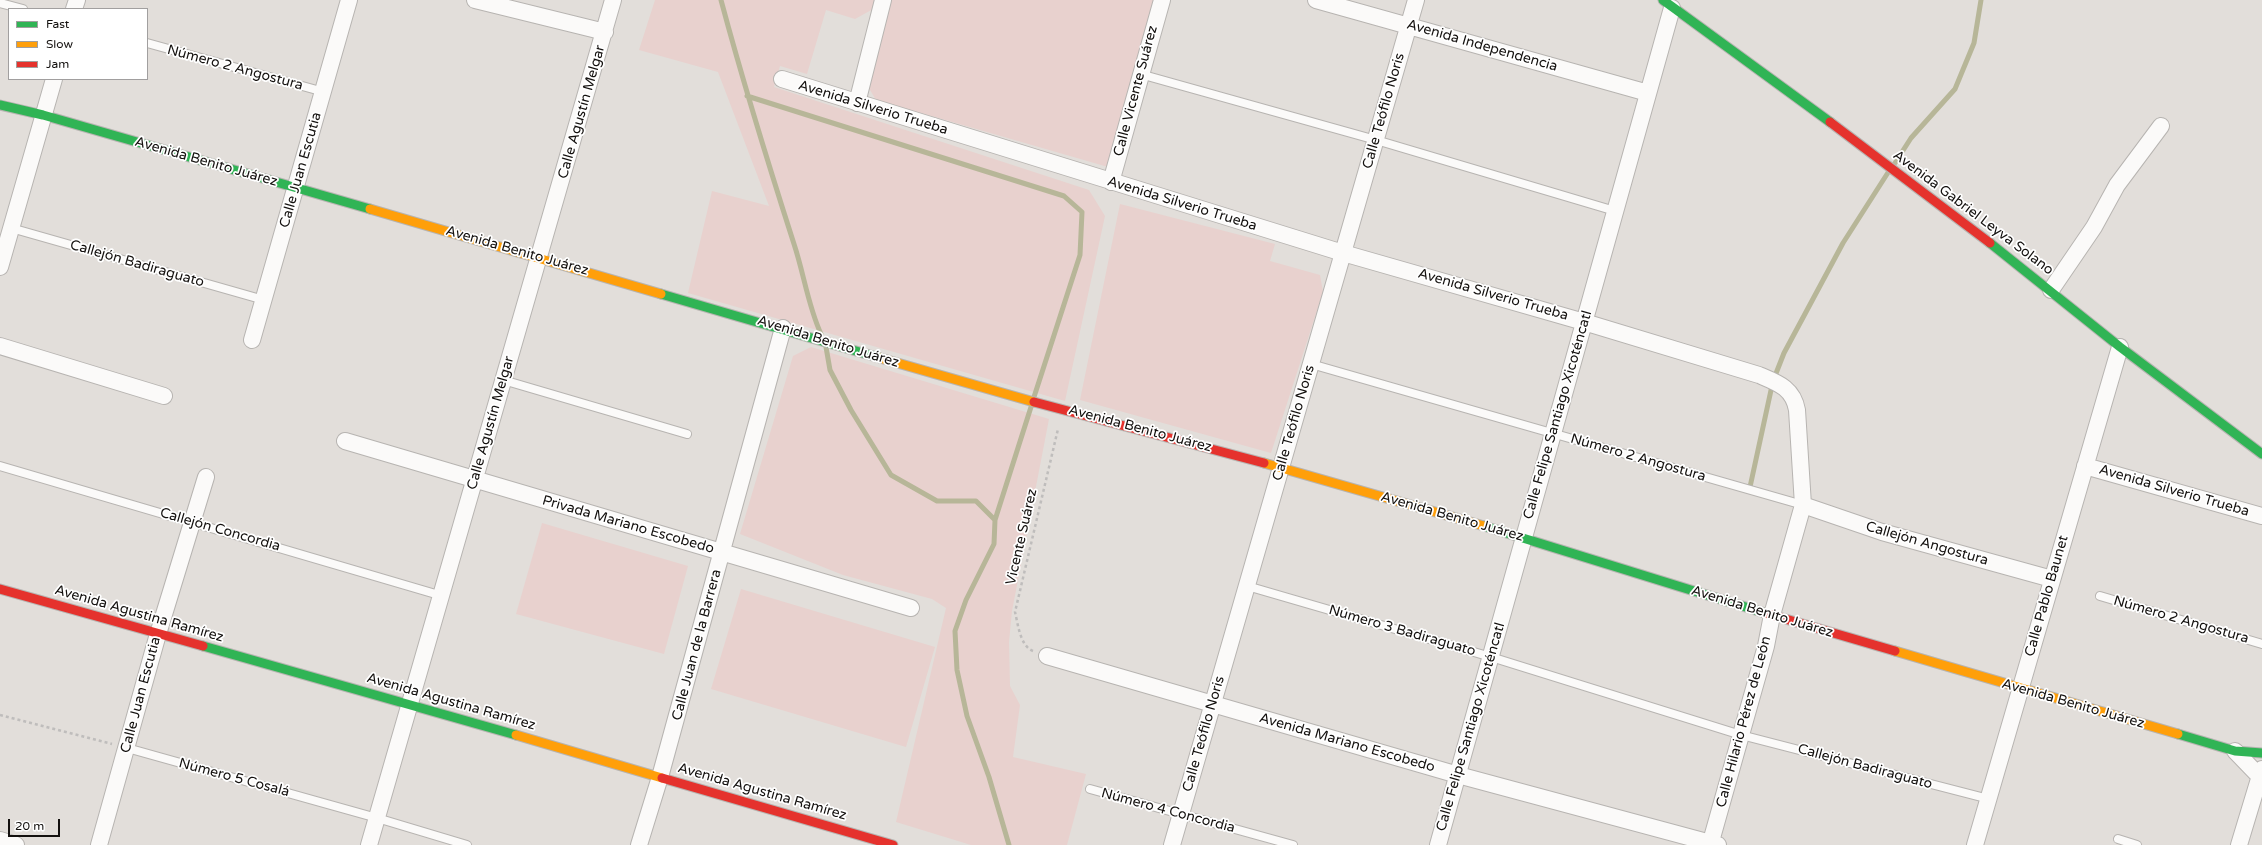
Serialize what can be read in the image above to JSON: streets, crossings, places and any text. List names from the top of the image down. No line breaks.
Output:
{"streets":{"street":["Avenida Independencia","Calle Vicente Suárez","Avenida Silverio Trueba","Calle Teófilo Noris","Calle Agustín Melgar","Avenida Benito Juárez","Calle Juan Escutia","Avenida Gabriel Leyva Solano","Calle Felipe Santiago Xicoténcatl","Privada Mariano Escobedo","Callejón Angostura","Calle Pablo Baunet","Avenida Agustina Ramírez","Calle Juan de la Barrera","Calle Hilario Pérez de León","Avenida Mariano Escobedo"],"lane":["Número 2 Angostura","Callejón Badiraguato","Callejón Concordia","Número 3 Badiraguato","Número 5 Cosalá","Número 4 Concordia"],"path":["Vicente Suárez"]},"crossings":[["Avenida Independencia","Calle Teófilo Noris"],["Avenida Independencia","Calle Felipe Santiago Xicoténcatl"],["Número 2 Angostura","Calle Teófilo Noris"],["Número 2 Angostura","Calle Juan Escutia"],["Número 2 Angostura","Calle Felipe Santiago Xicoténcatl"],["Número 2 Angostura","Callejón Angostura"],["Número 2 Angostura","Calle Hilario Pérez de León"],["Calle Vicente Suárez","Avenida Silverio Trueba"],["Avenida Silverio Trueba","Calle Teófilo Noris"],["Avenida Silverio Trueba","Calle Felipe Santiago Xicoténcatl"],["Avenida Silverio Trueba","Calle Pablo Baunet"],["Avenida Silverio Trueba","Calle Hilario Pérez de León"],["Calle Teófilo Noris","Avenida Benito Juárez"],["Calle Teófilo Noris","Número 3 Badiraguato"],["Calle Teófilo Noris","Avenida Mariano Escobedo"],["Calle Teófilo Noris","Número 4 Concordia"],["Calle Agustín Melgar","Avenida Benito Juárez"],["Calle Agustín Melgar","Privada Mariano Escobedo"],["Calle Agustín Melgar","Callejón Concordia"],["Calle Agustín Melgar","Avenida Agustina Ramírez"],["Calle Agustín Melgar","Número 5 Cosalá"],["Avenida Benito Juárez","Calle Juan Escutia"],["Avenida Benito Juárez","Calle Felipe Santiago Xicoténcatl"],["Avenida Benito Juárez","Vicente Suárez"],["Avenida Benito Juárez","Calle Pablo Baunet"],["Avenida Benito Juárez","Calle Juan de la Barrera"],["Avenida Benito Juárez","Calle Hilario Pérez de León"],["Calle Juan Escutia","Callejón Badiraguato"],["Calle Juan Escutia","Callejón Concordia"],["Calle Juan Escutia","Avenida Agustina Ramírez"],["Calle Juan Escutia","Número 5 Cosalá"],["Avenida Gabriel Leyva Solano","Calle Felipe Santiago Xicoténcatl"],["Avenida Gabriel Leyva Solano","Calle Pablo Baunet"],["Callejón Badiraguato","Calle Pablo Baunet"],["Callejón Badiraguato","Número 3 Badiraguato"],["Callejón Badiraguato","Calle Hilario Pérez de León"],["Calle Felipe Santiago Xicoténcatl","Número 3 Badiraguato"],["Calle Felipe Santiago Xicoténcatl","Avenida Mariano Escobedo"],["Privada Mariano Escobedo","Calle Juan de la Barrera"],["Vicente Suárez","Avenida Mariano Escobedo"],["Callejón Angostura","Calle Pablo Baunet"],["Callejón Angostura","Calle Hilario Pérez de León"],["Avenida Agustina Ramírez","Calle Juan de la Barrera"],["Número 3 Badiraguato","Calle Hilario Pérez de León"],["Calle Hilario Pérez de León","Avenida Mariano Escobedo"]],"legend":["Fast","Slow","Jam"],"scale_bar":"20 m"}
